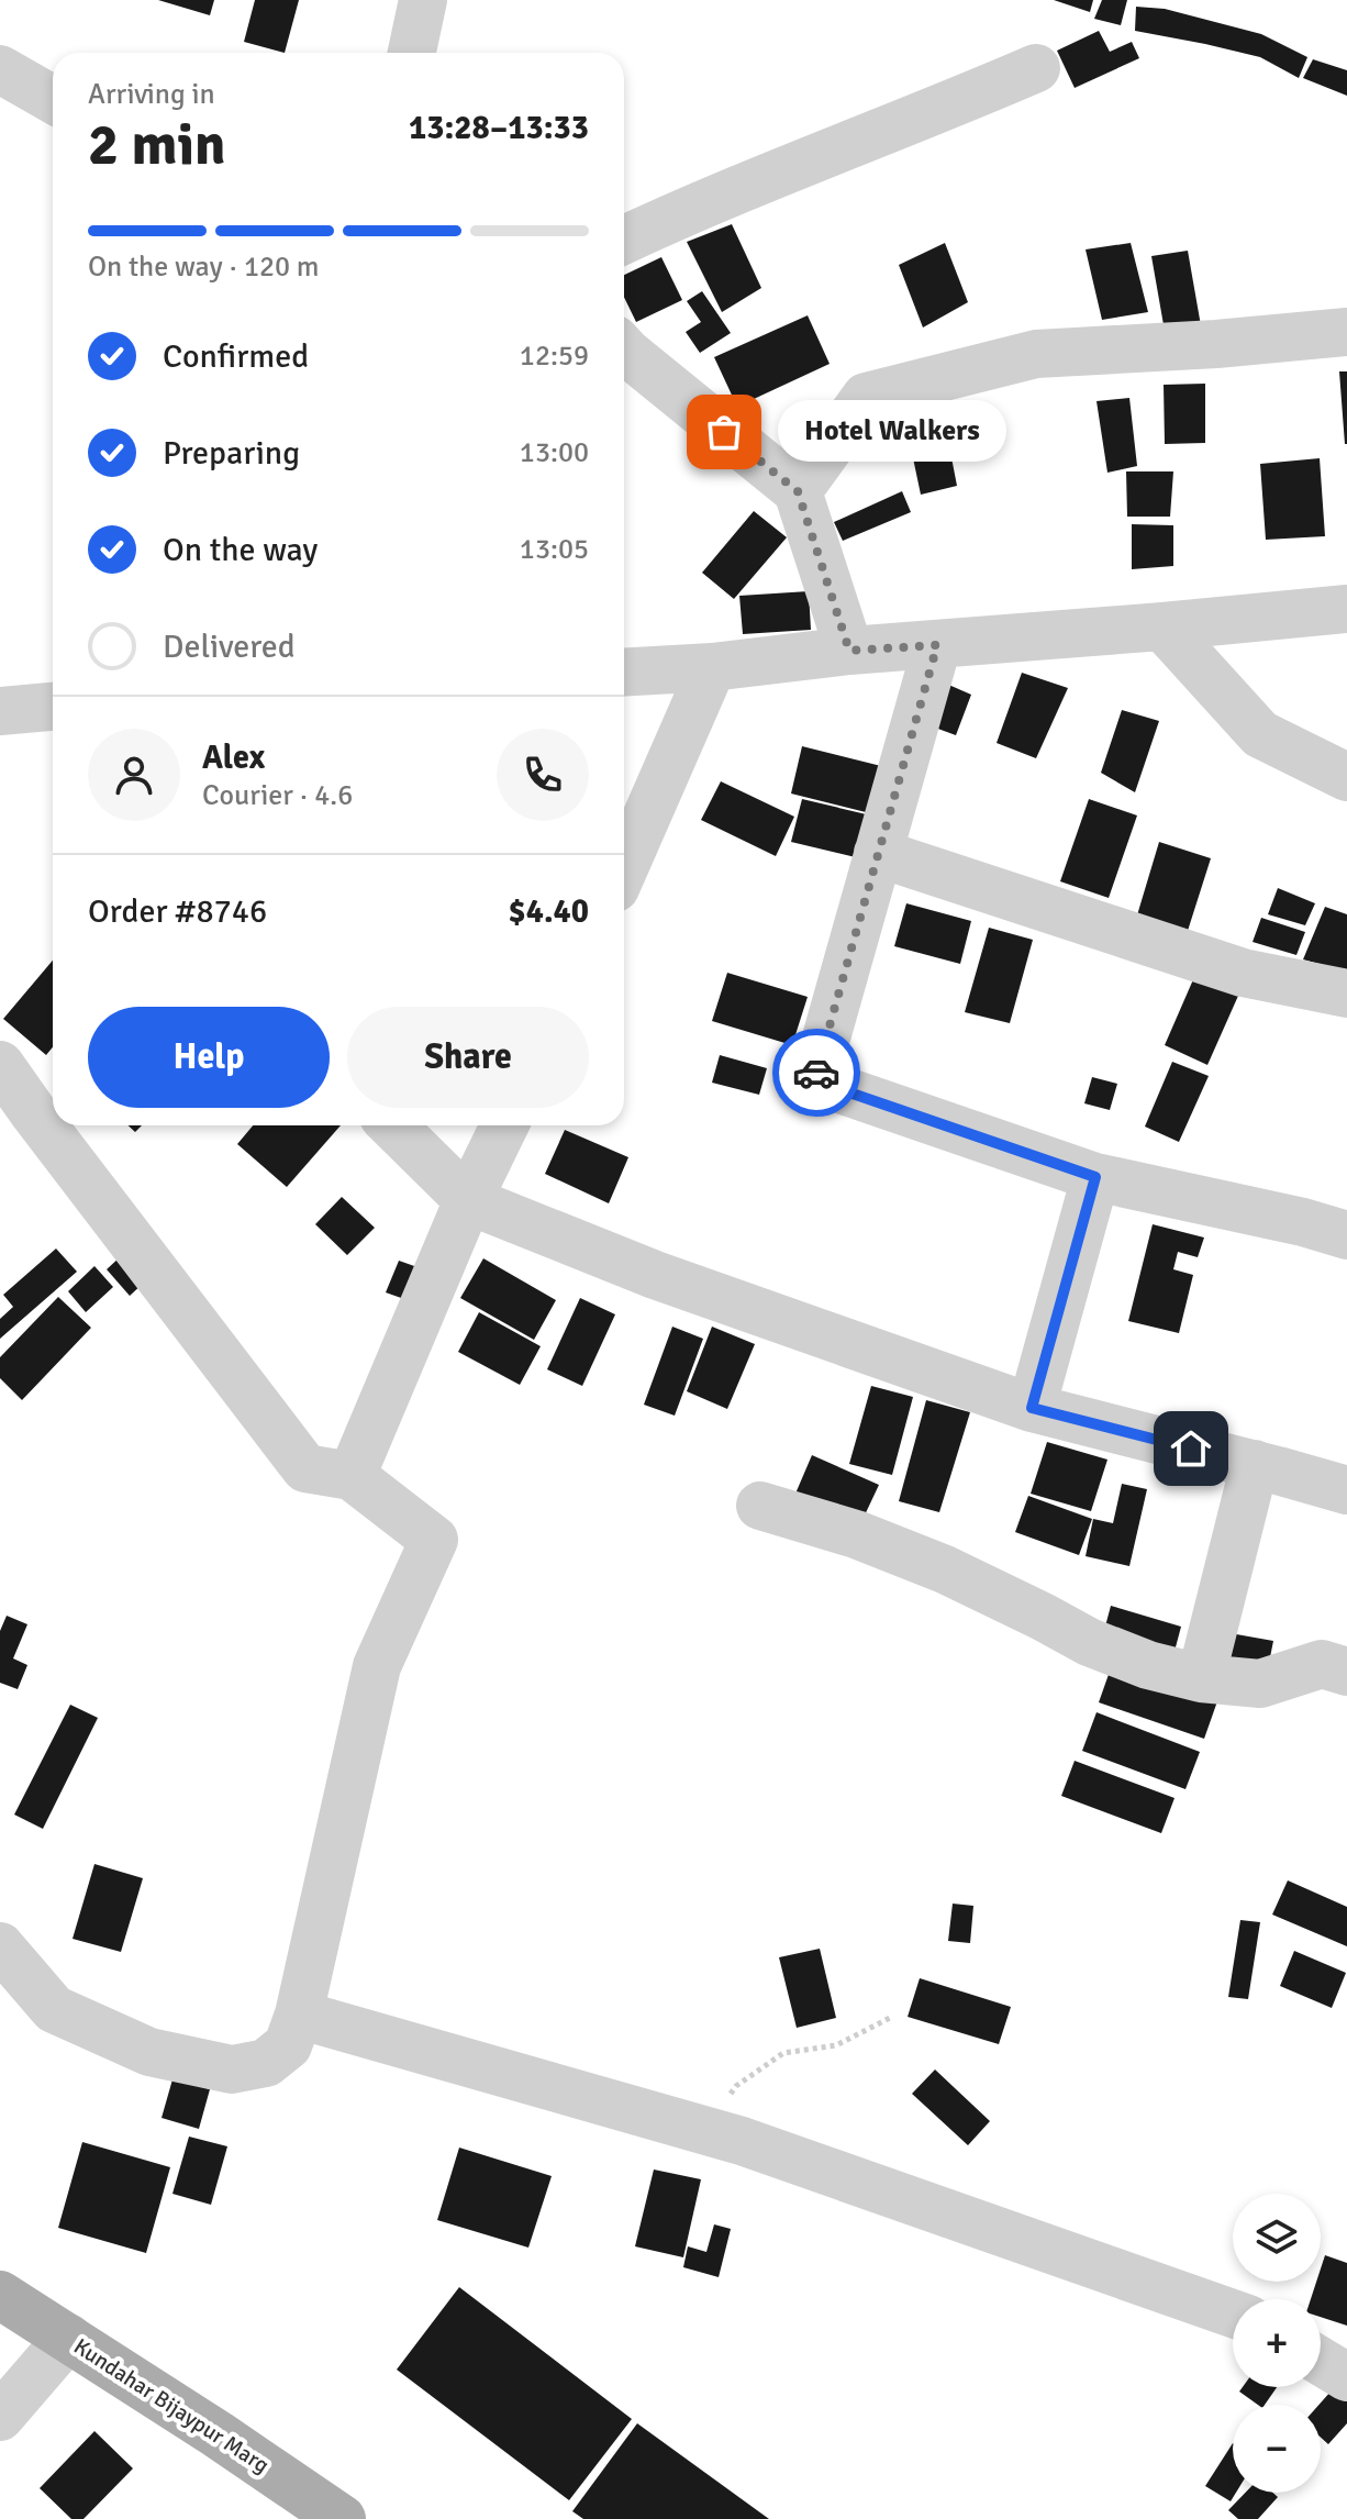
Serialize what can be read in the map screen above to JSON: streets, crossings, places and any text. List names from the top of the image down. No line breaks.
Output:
{"streets":{"main road":["Kundahar Bijaypur Marg"]},"places":["Hotel Walkers"],"page":{"heading":["2 min","Arriving in","13:28–13:33"],"panel":["Alex","Courier · 4.6","Order #8746","$4.40"],"bar":"On the way · 120 m","list":[["Confirmed","12:59"],["Preparing","13:00"],["On the way","13:05"],"Delivered"],"bubble":"Hotel Walkers","buttons":["Help","Share"],"map_buttons":["+","−"]}}
